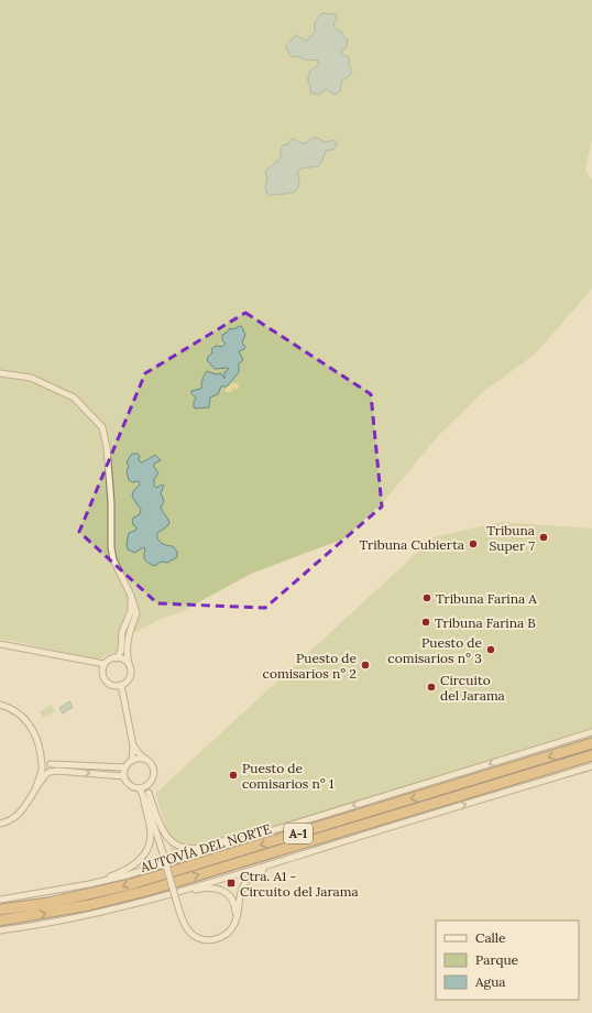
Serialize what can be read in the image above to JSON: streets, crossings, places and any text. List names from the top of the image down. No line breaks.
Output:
{"streets":{"highway":["A-1","AUTOVÍA DEL NORTE"]},"places":{"other":["Tribuna Super 7","Tribuna Cubierta","Tribuna Farina A","Tribuna Farina B","Puesto de comisarios nº 3","Puesto de comisarios nº 2","Circuito del Jarama","Puesto de comisarios nº 1"],"transit":["Ctra. A1 - Circuito del Jarama"]},"legend":["Calle","Parque","Agua"]}
